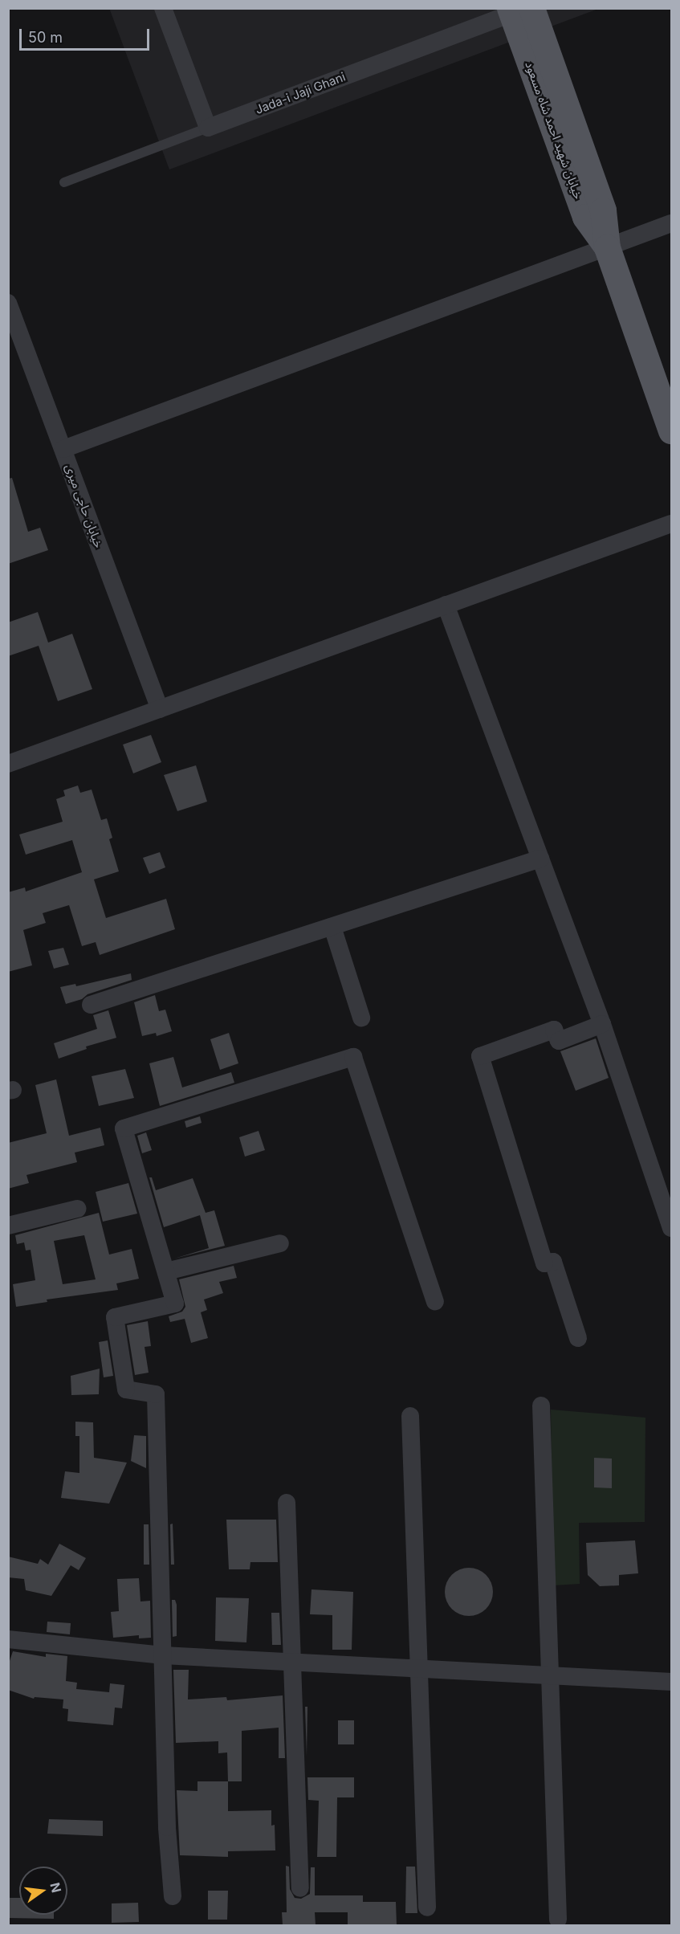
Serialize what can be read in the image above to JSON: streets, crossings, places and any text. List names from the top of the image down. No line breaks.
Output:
{"streets":{"main road":["خیابان شهید احمد شاه مسعود"],"street":["Jada-i Jaji Ghani","خیابان حاجی میری"]},"crossings":[["Jada-i Jaji Ghani","خیابان شهید احمد شاه مسعود"]],"scale_bar":"50 m","north":"right"}
